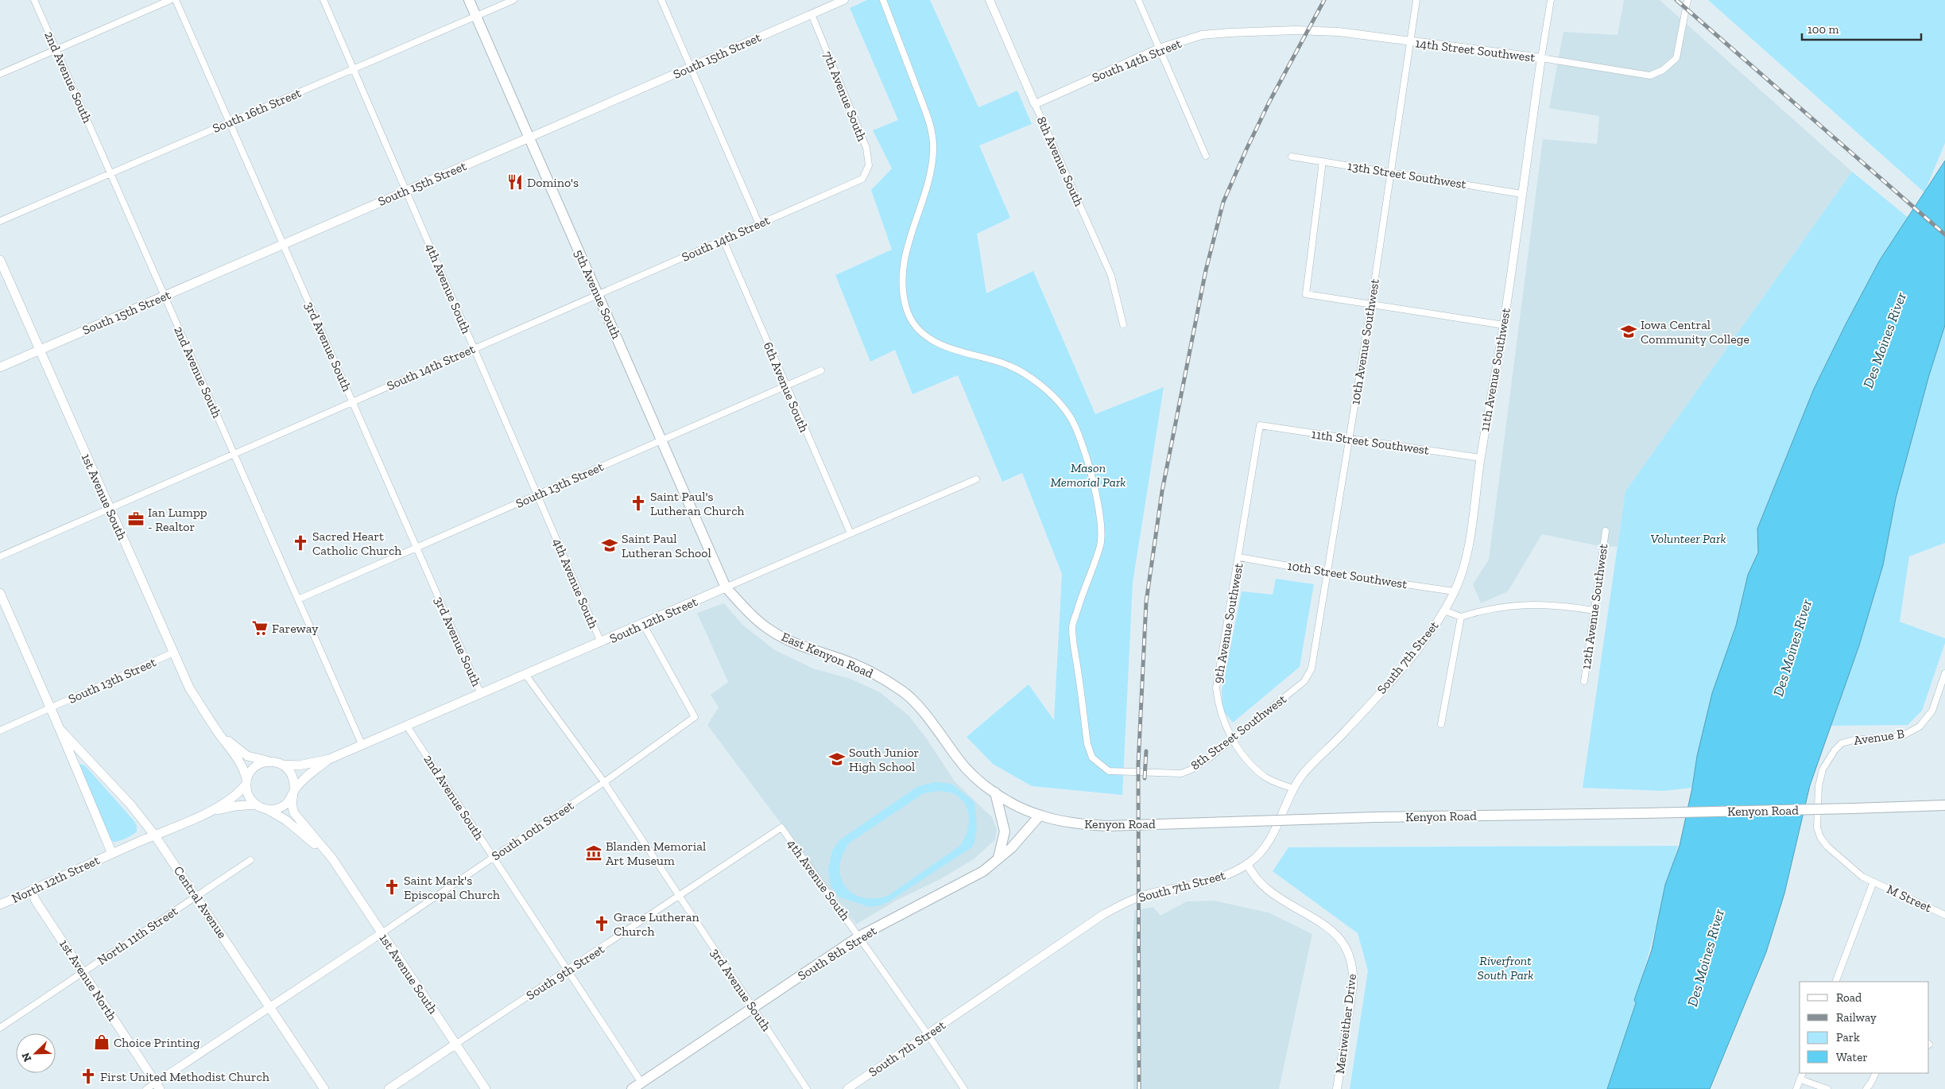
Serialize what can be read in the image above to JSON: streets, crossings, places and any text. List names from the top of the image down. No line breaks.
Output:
{"streets":{"main road":["South 15th Street","5th Avenue South","1st Avenue South","South 12th Street","East Kenyon Road","Kenyon Road","North 12th Street","Central Avenue","South 8th Street","South 9th Street","1st Avenue North"],"street":["14th Street Southwest","South 14th Street","2nd Avenue South","7th Avenue South","South 16th Street","8th Avenue South","13th Street Southwest","4th Avenue South","10th Avenue Southwest","3rd Avenue South","11th Avenue Southwest","6th Avenue South","11th Street Southwest","South 13th Street","10th Street Southwest","12th Avenue Southwest","9th Avenue Southwest","South 7th Street","8th Street Southwest","Avenue B","South 10th Street","M Street","North 11th Street","Meriweither Drive"]},"crossings":[["14th Street Southwest","South 14th Street"],["14th Street Southwest","10th Avenue Southwest"],["14th Street Southwest","11th Avenue Southwest"],["South 15th Street","2nd Avenue South"],["South 15th Street","7th Avenue South"],["South 15th Street","4th Avenue South"],["South 15th Street","5th Avenue South"],["South 15th Street","3rd Avenue South"],["South 15th Street","1st Avenue South"],["South 14th Street","2nd Avenue South"],["South 14th Street","7th Avenue South"],["South 14th Street","8th Avenue South"],["South 14th Street","4th Avenue South"],["South 14th Street","5th Avenue South"],["South 14th Street","3rd Avenue South"],["South 14th Street","6th Avenue South"],["South 14th Street","1st Avenue South"],["2nd Avenue South","South 16th Street"],["2nd Avenue South","South 13th Street"],["2nd Avenue South","South 12th Street"],["2nd Avenue South","South 10th Street"],["2nd Avenue South","South 8th Street"],["2nd Avenue South","South 9th Street"],["South 16th Street","4th Avenue South"],["South 16th Street","5th Avenue South"],["South 16th Street","3rd Avenue South"],["13th Street Southwest","10th Avenue Southwest"],["13th Street Southwest","11th Avenue Southwest"],["4th Avenue South","South 13th Street"],["4th Avenue South","South 12th Street"],["4th Avenue South","South 7th Street"],["4th Avenue South","South 8th Street"],["4th Avenue South","South 9th Street"],["5th Avenue South","South 13th Street"],["5th Avenue South","South 12th Street"],["5th Avenue South","East Kenyon Road"],["10th Avenue Southwest","11th Street Southwest"],["10th Avenue Southwest","10th Street Southwest"],["10th Avenue Southwest","8th Street Southwest"],["3rd Avenue South","South 13th Street"],["3rd Avenue South","South 12th Street"],["3rd Avenue South","South 10th Street"],["3rd Avenue South","South 8th Street"],["3rd Avenue South","South 9th Street"],["11th Avenue Southwest","11th Street Southwest"],["11th Avenue Southwest","10th Street Southwest"],["11th Avenue Southwest","South 7th Street"],["6th Avenue South","South 13th Street"],["6th Avenue South","South 12th Street"],["11th Street Southwest","9th Avenue Southwest"],["South 13th Street","1st Avenue South"],["South 13th Street","Central Avenue"],["1st Avenue South","South 12th Street"],["1st Avenue South","South 10th Street"],["1st Avenue South","South 9th Street"],["10th Street Southwest","9th Avenue Southwest"],["South 12th Street","East Kenyon Road"],["South 12th Street","South 10th Street"],["9th Avenue Southwest","South 7th Street"],["9th Avenue Southwest","8th Street Southwest"],["East Kenyon Road","Kenyon Road"],["South 7th Street","Meriweither Drive"],["Avenue B","M Street"],["Kenyon Road","South 8th Street"],["South 10th Street","Central Avenue"],["South 10th Street","1st Avenue North"],["North 12th Street","Central Avenue"],["North 12th Street","1st Avenue North"],["Central Avenue","North 11th Street"],["North 11th Street","1st Avenue North"]],"water":["Des Moines River"],"parks":["Mason Memorial Park","Volunteer Park","Riverfront South Park"],"places":{"restaurant":["Domino's"],"school or university":["Iowa Central Community College","Saint Paul Lutheran School","South Junior High School"],"church":["Saint Paul's Lutheran Church","Sacred Heart Catholic Church","Saint Mark's Episcopal Church","Grace Lutheran Church","First United Methodist Church"],"office":["Ian Lumpp - Realtor"],"supermarket":["Fareway"],"museum":["Blanden Memorial Art Museum"],"shop":["Choice Printing"]},"legend":["Road","Railway","Park","Water"],"scale_bar":"100 m","north":"bottom left"}
